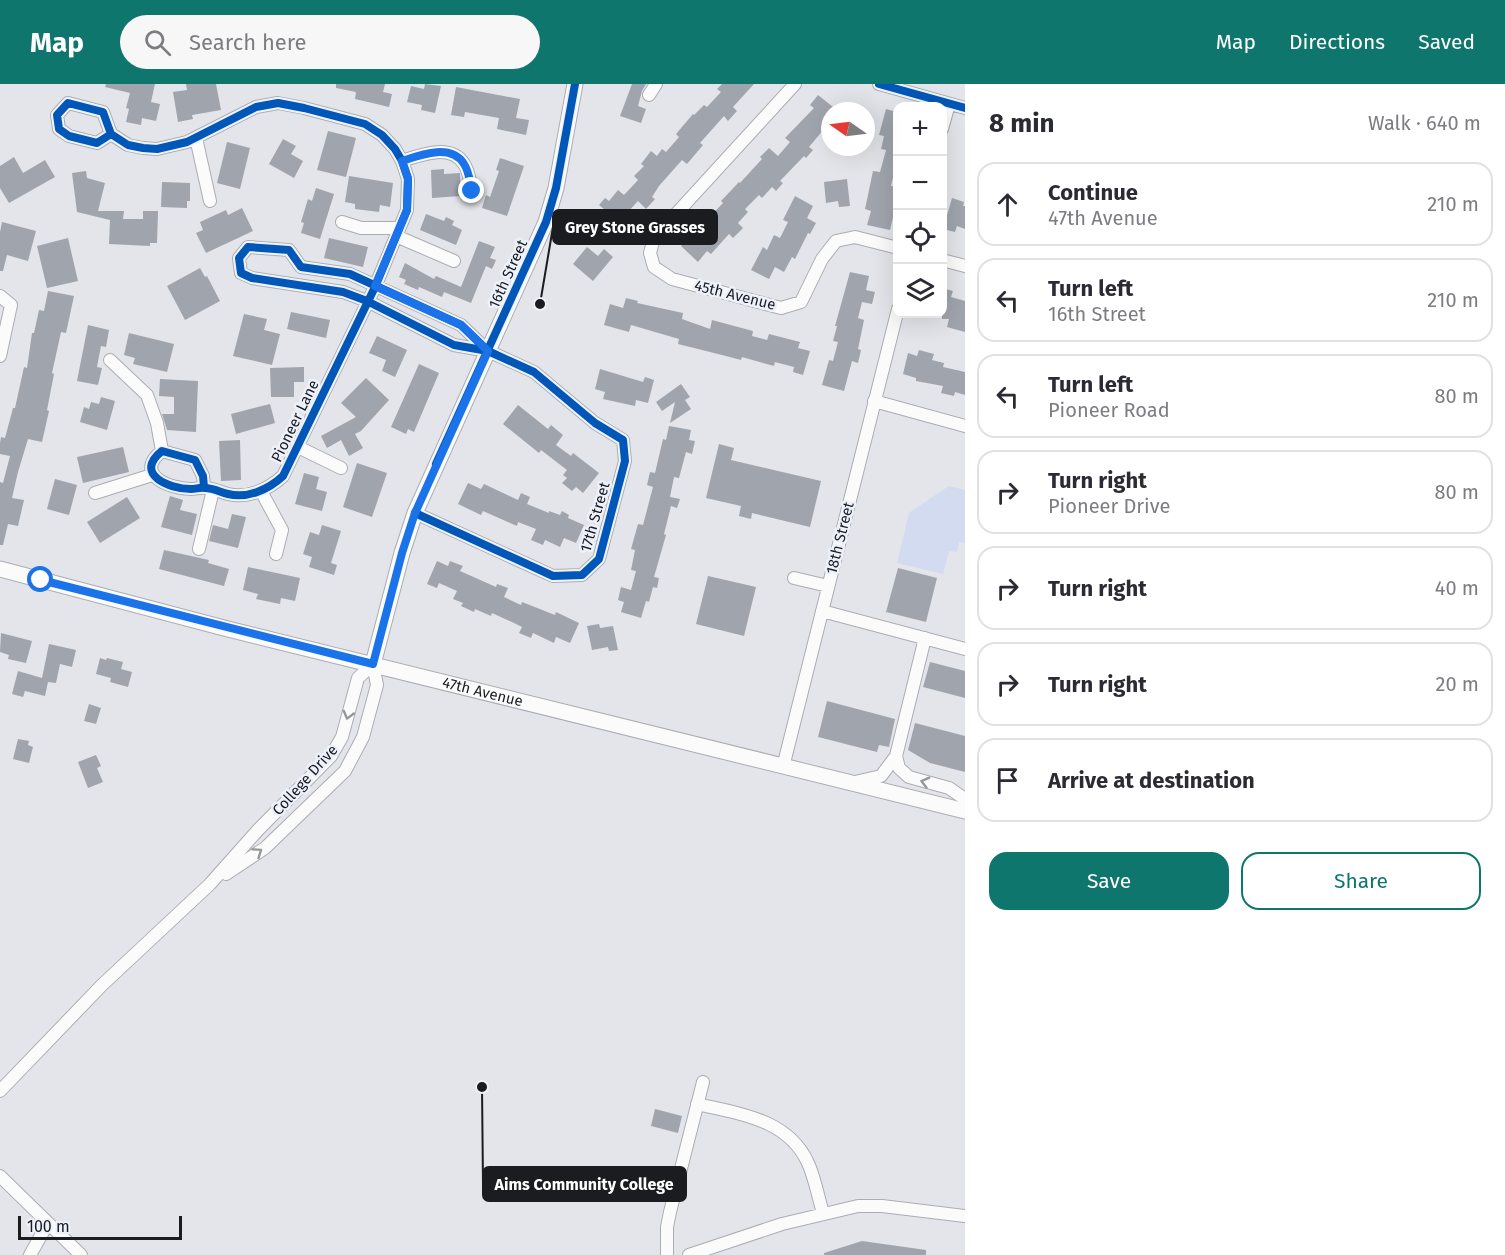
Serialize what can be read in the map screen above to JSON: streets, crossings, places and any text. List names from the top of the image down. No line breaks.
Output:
{"streets":{"main road":["16th Street","47th Avenue"],"street":["45th Avenue","Pioneer Lane","17th Street","18th Street","College Drive"]},"crossings":[["16th Street","17th Street"],["16th Street","47th Avenue"],["16th Street","College Drive"],["18th Street","47th Avenue"],["47th Avenue","College Drive"]],"places":["Grey Stone Grasses","Aims Community College"],"scale_bar":"100 m","north":"left","page":{"header":"Map","search":"Search here","nav":["Map","Directions","Saved"],"heading":["8 min","Walk · 640 m"],"map_buttons":["+","−"],"list":[["Continue","47th Avenue","210 m"],["Turn left","16th Street","210 m"],["Turn left","Pioneer Road","80 m"],["Turn right","Pioneer Drive","80 m"],["Turn right","40 m"],["Turn right","20 m"],"Arrive at destination"],"buttons":["Save","Share"],"scale":"100 m"}}
